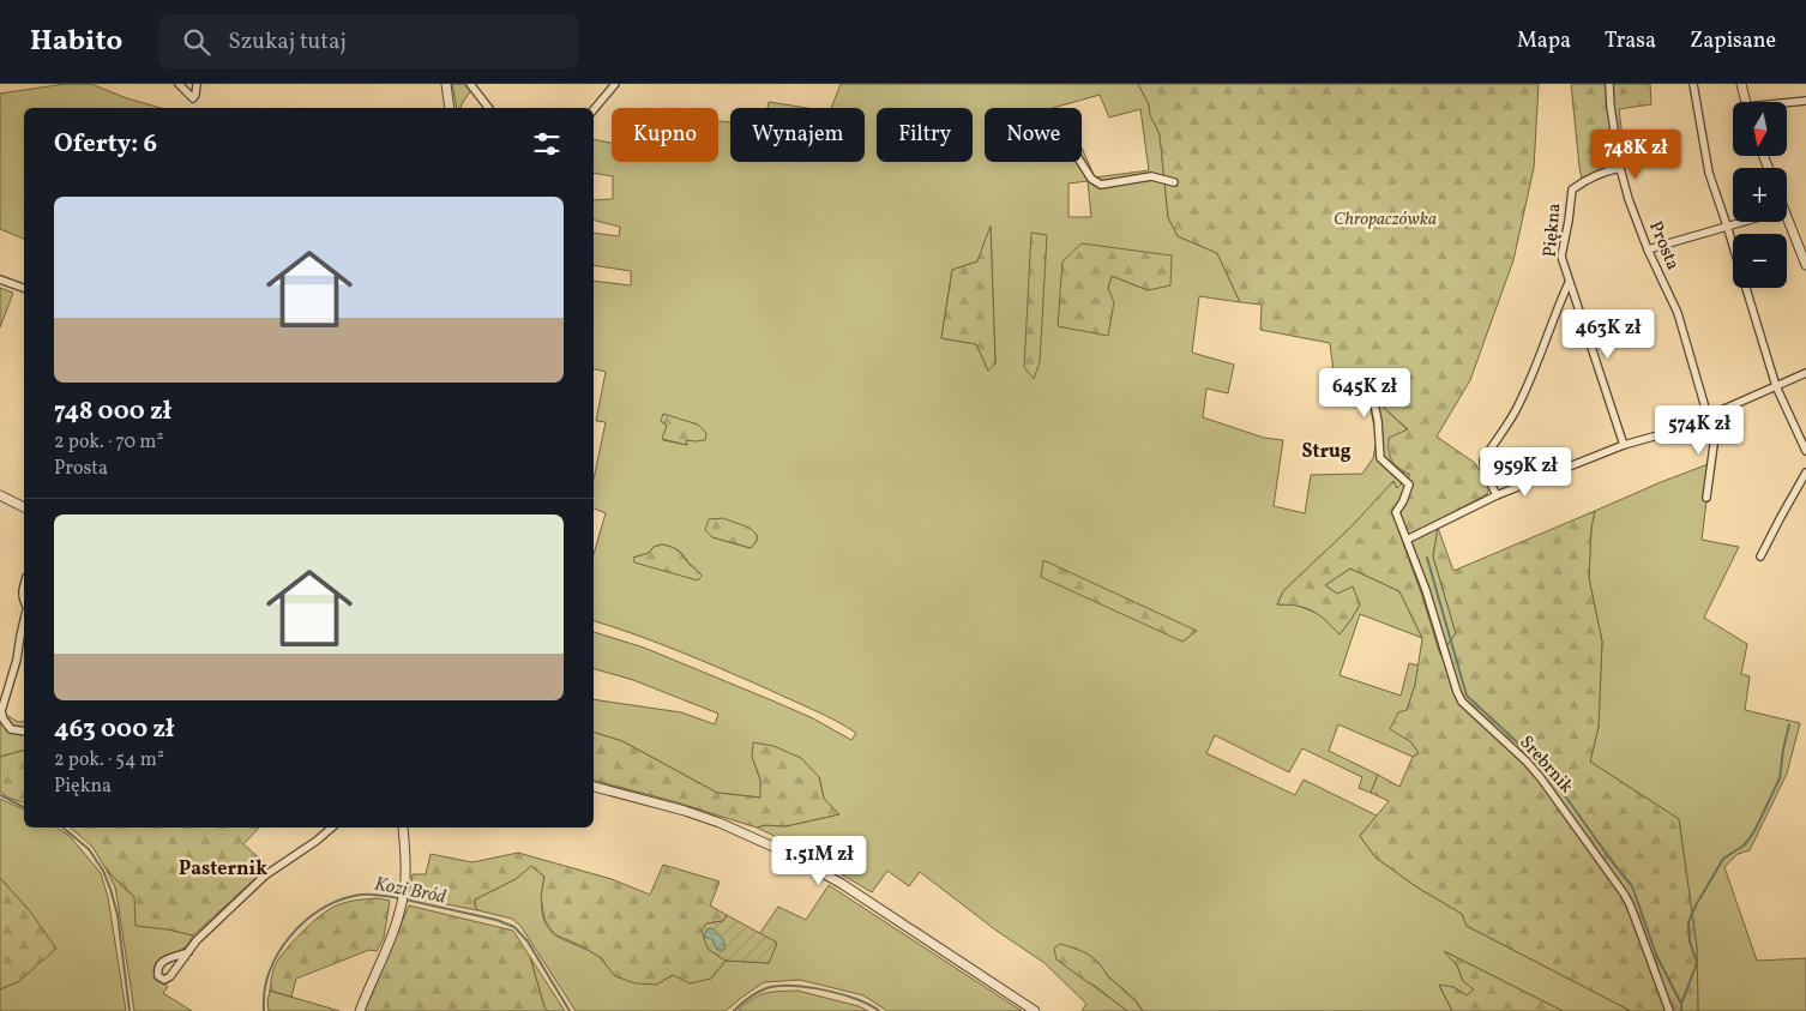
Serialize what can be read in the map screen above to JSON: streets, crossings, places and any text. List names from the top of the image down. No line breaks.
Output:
{"streets":{"street":["Piękna","Prosta","Srebrnik"]},"crossings":[["Piękna","Prosta"]],"districts":["Strug","Pasternik"],"water":["Kozi Bród"],"parks":["Chropaczówka"],"north":"bottom","page":{"header":"Habito","search":"Szukaj tutaj","nav":["Mapa","Trasa","Zapisane"],"map_buttons":["+","−"],"chip":["Kupno","Wynajem","Filtry","Nowe"],"heading":"Oferty: 6","price":["748K zł","463K zł","645K zł","574K zł","959K zł","1.51M zł"],"list":[{"name":"748 000 zł","note":"2 pok. · 70 m² · Prosta"},{"name":"463 000 zł","note":"2 pok. · 54 m² · Piękna"}]}}
